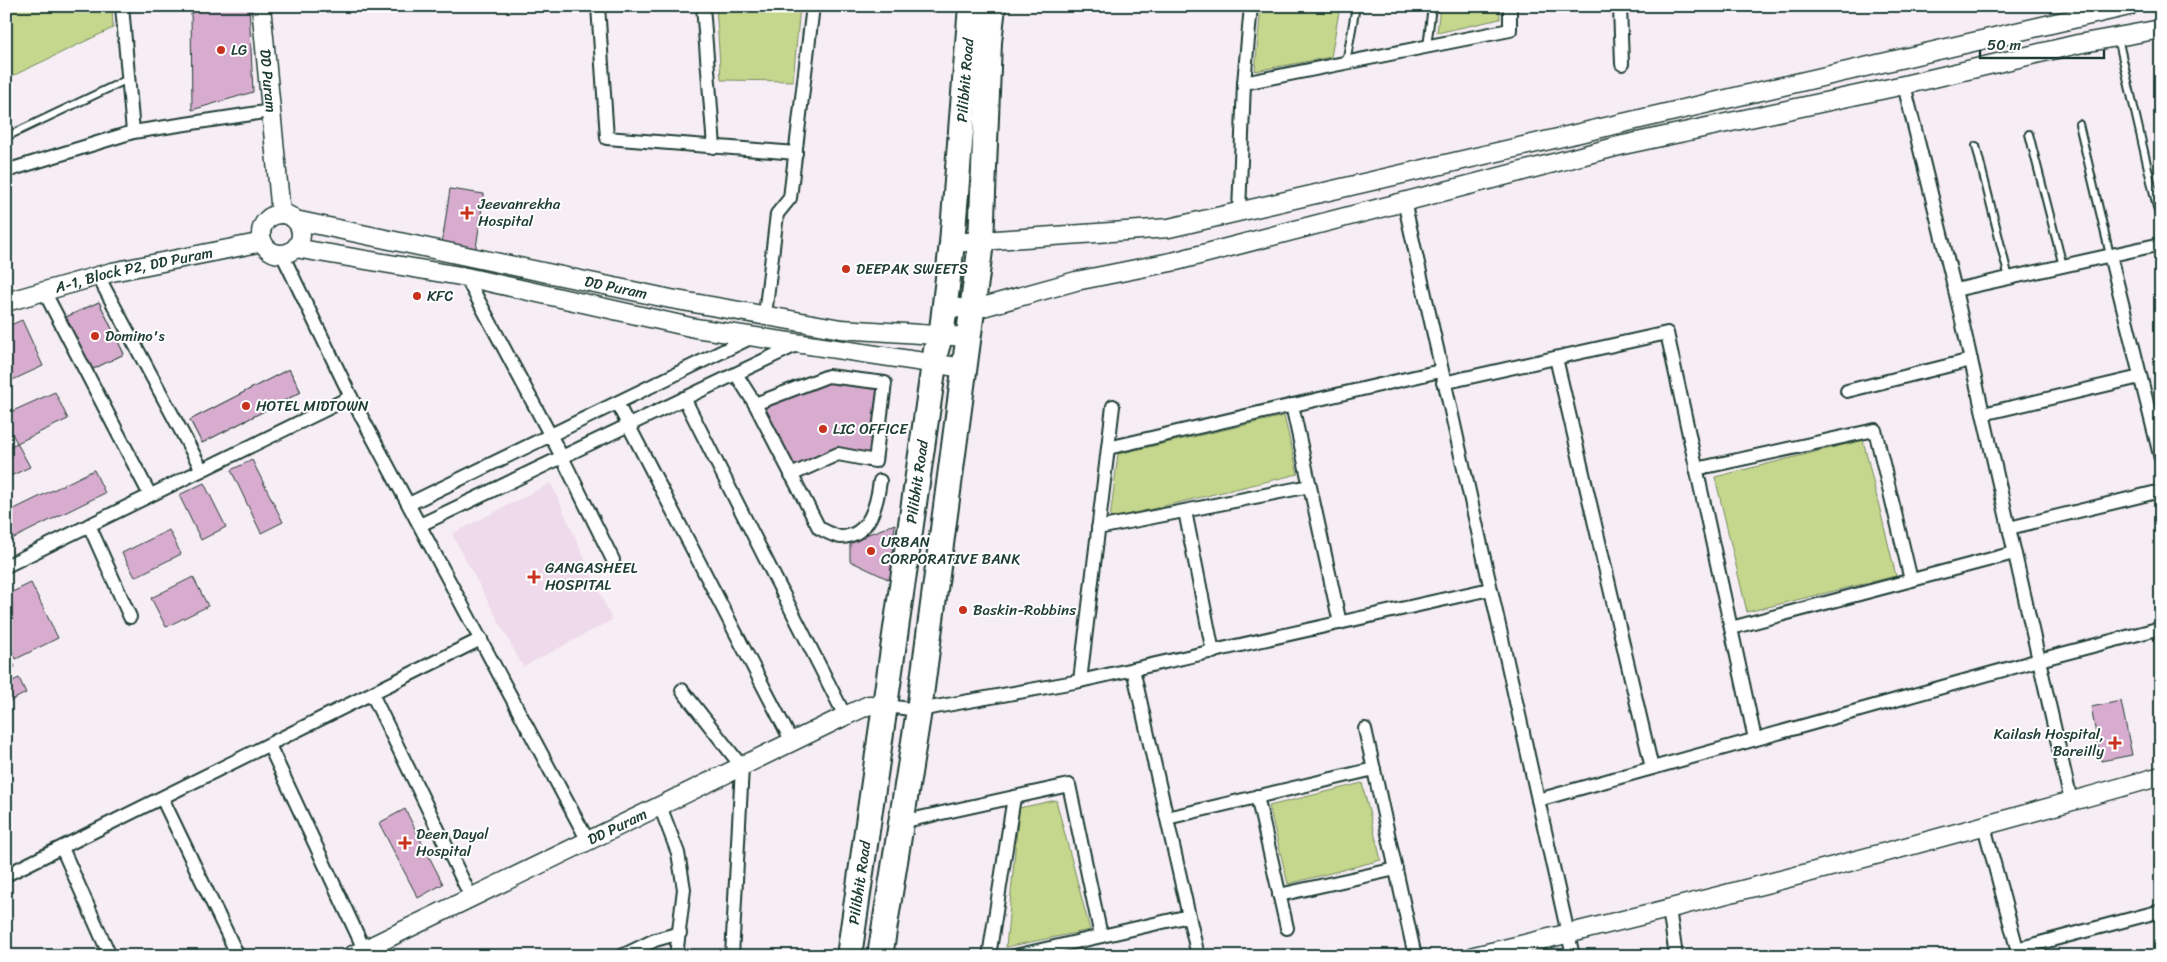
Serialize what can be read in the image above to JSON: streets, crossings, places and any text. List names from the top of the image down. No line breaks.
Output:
{"streets":{"highway":["Pilibhit Road"],"street":["DD Puram","A-1, Block P2, DD Puram"]},"crossings":[["DD Puram","Pilibhit Road"],["DD Puram","A-1, Block P2, DD Puram"]],"places":{"other":["LG","DEEPAK SWEETS","KFC","Domino's","HOTEL MIDTOWN","LIC OFFICE","URBAN CORPORATIVE BANK","Baskin-Robbins"],"health":["Jeevanrekha Hospital","GANGASHEEL HOSPITAL","Kailash Hospital, Bareilly","Deen Dayal Hospital"]},"scale_bar":"50 m"}
